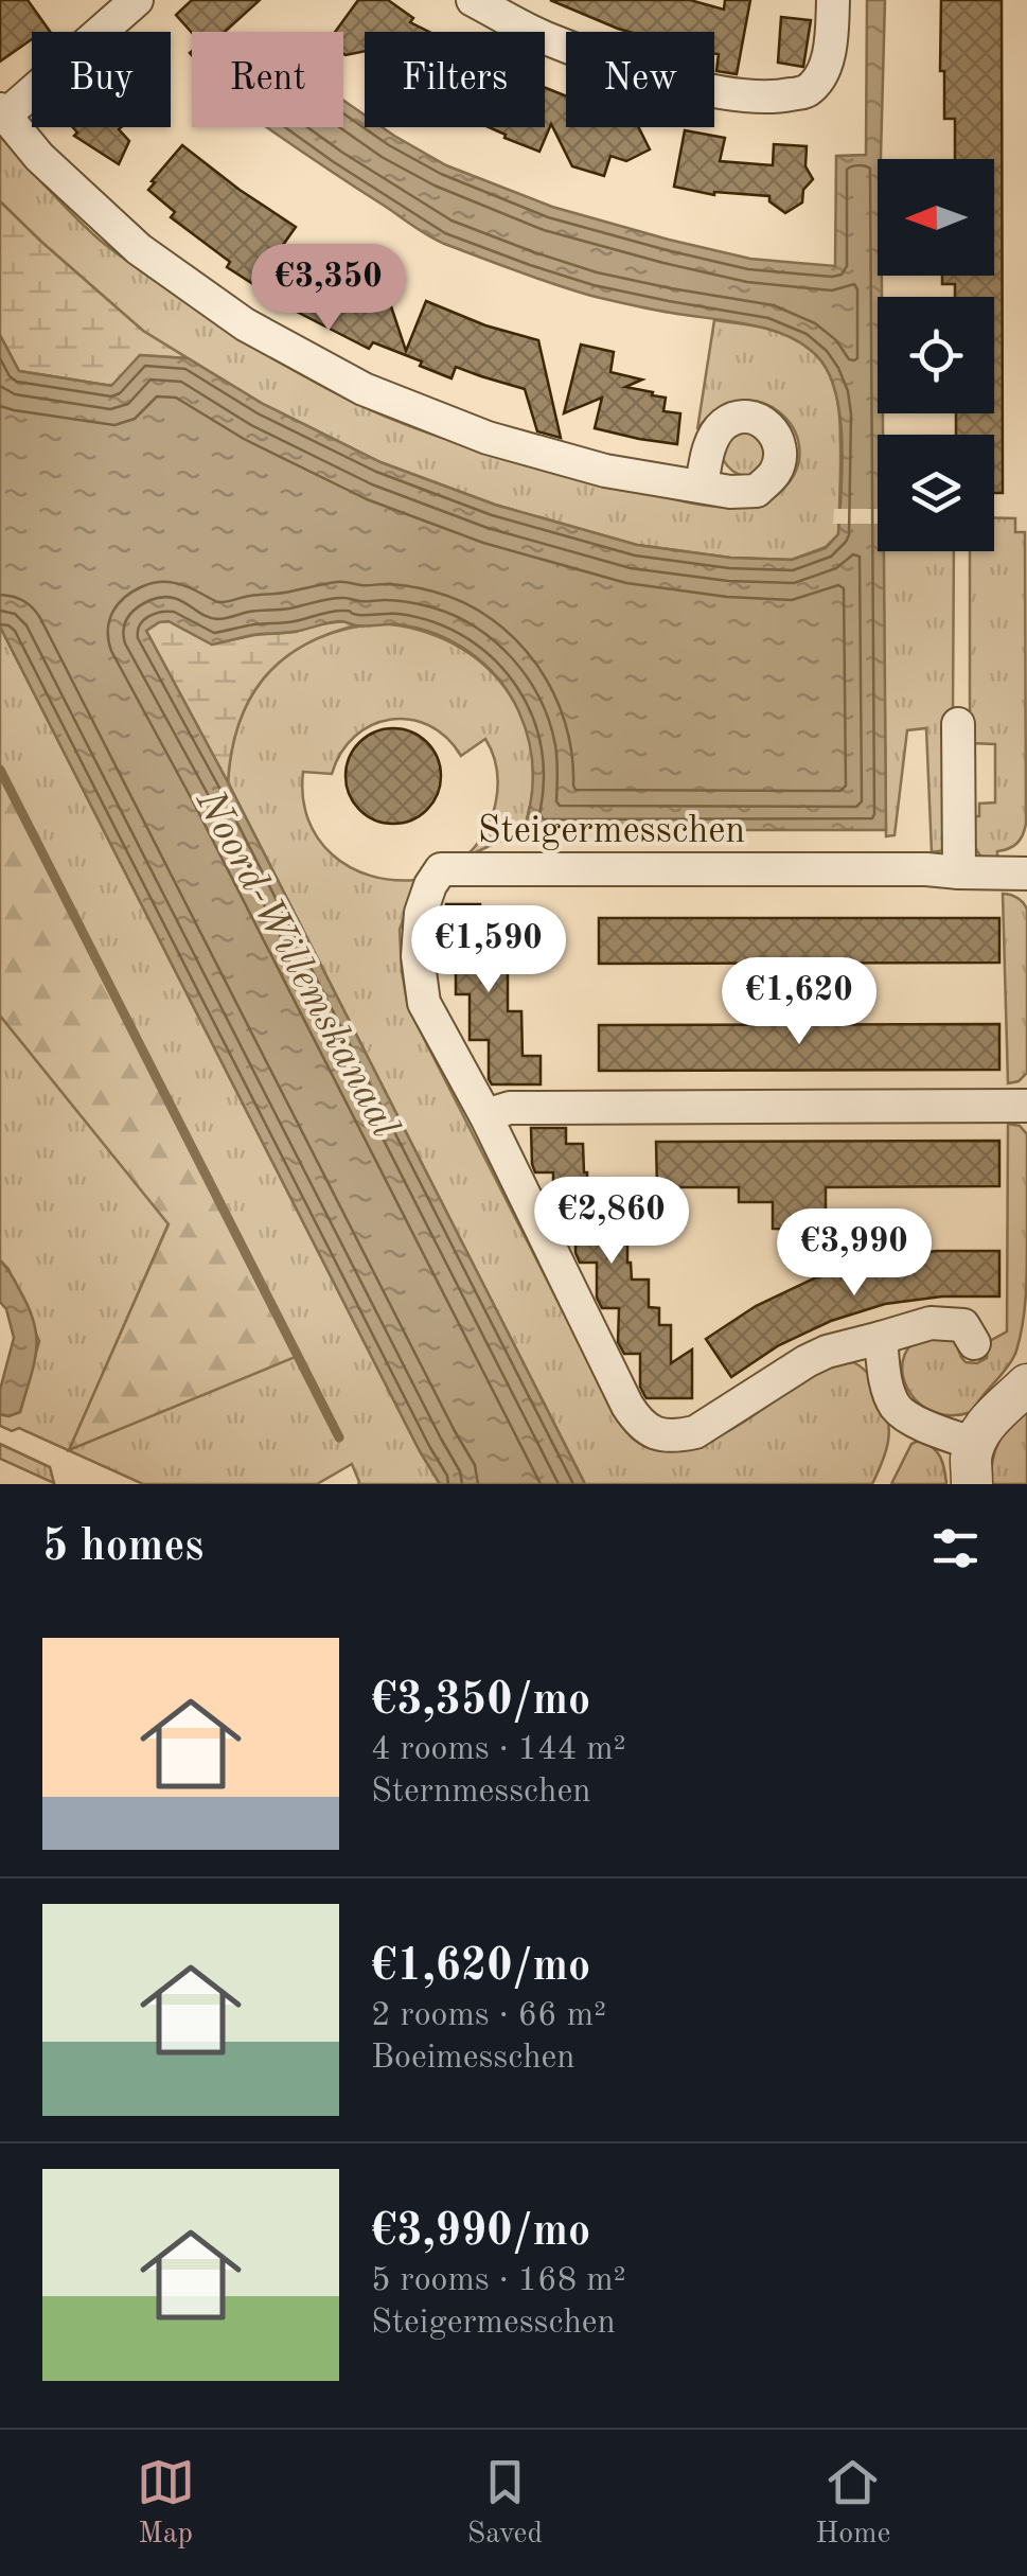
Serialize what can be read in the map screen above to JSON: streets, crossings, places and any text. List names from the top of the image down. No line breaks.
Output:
{"streets":{"street":["Steigermesschen"]},"water":["Noord-Willemskanaal"],"north":"left","page":{"chip":["Buy","Rent","Filters","New"],"price":["€3,350","€1,590","€1,620","€2,860","€3,990"],"heading":"5 homes","list":[{"name":"€3,350/mo","note":"4 rooms · 144 m² · Sternmesschen"},{"name":"€1,620/mo","note":"2 rooms · 66 m² · Boeimesschen"},{"name":"€3,990/mo","note":"5 rooms · 168 m² · Steigermesschen"}],"tabs":["Map","Saved","Home"]}}
